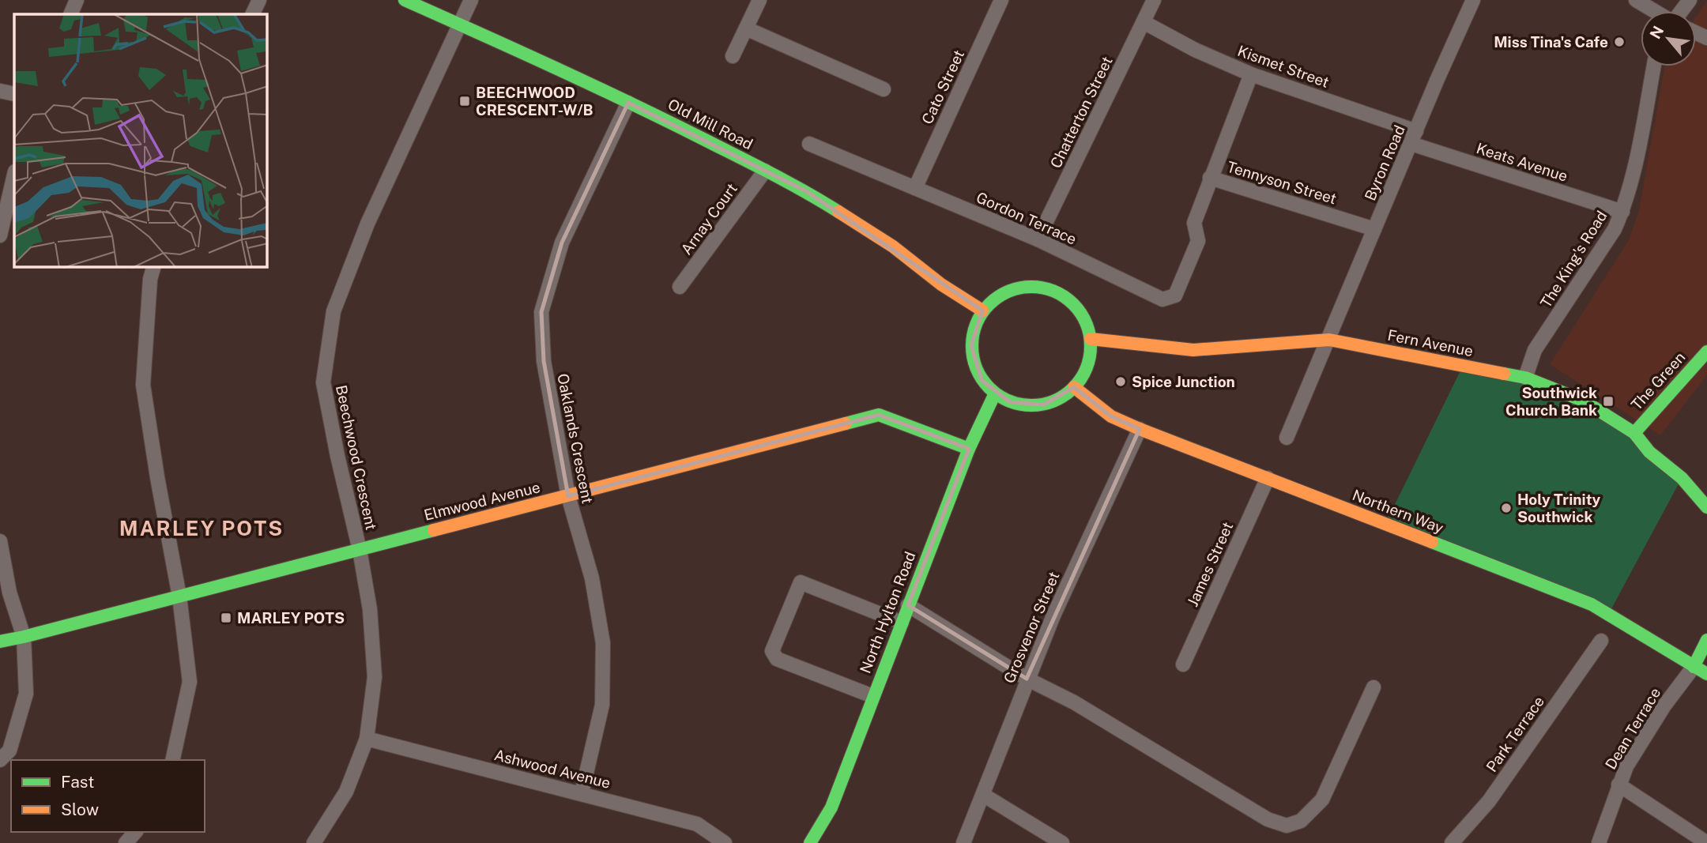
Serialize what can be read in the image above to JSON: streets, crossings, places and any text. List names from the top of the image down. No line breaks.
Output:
{"streets":{"street":["Kismet Street","Cato Street","Chatterton Street","Old Mill Road","Keats Avenue","Byron Road","Tennyson Street","Gordon Terrace","Arnay Court","The King's Road","Fern Avenue","The Green","Oaklands Crescent","Beechwood Crescent","Elmwood Avenue","Northern Way","James Street","North Hylton Road","Grosvenor Street","Dean Terrace","Park Terrace","Ashwood Avenue"]},"crossings":[["Kismet Street","Chatterton Street"],["Kismet Street","Keats Avenue"],["Kismet Street","Byron Road"],["Cato Street","Gordon Terrace"],["Chatterton Street","Gordon Terrace"],["Old Mill Road","Arnay Court"],["Old Mill Road","Oaklands Crescent"],["Old Mill Road","Beechwood Crescent"],["Old Mill Road","Northern Way"],["Old Mill Road","North Hylton Road"],["Keats Avenue","Byron Road"],["Keats Avenue","The King's Road"],["Byron Road","Tennyson Street"],["Byron Road","Fern Avenue"],["Tennyson Street","Gordon Terrace"],["The King's Road","Fern Avenue"],["Fern Avenue","The Green"],["Oaklands Crescent","Elmwood Avenue"],["Oaklands Crescent","Ashwood Avenue"],["Beechwood Crescent","Elmwood Avenue"],["Beechwood Crescent","Ashwood Avenue"],["Elmwood Avenue","North Hylton Road"],["Northern Way","James Street"],["Northern Way","North Hylton Road"],["Northern Way","Grosvenor Street"],["Northern Way","Dean Terrace"]],"districts":["MARLEY POTS"],"places":{"other":["Miss Tina's Cafe","Spice Junction","Holy Trinity Southwick"],"transit":["BEECHWOOD CRESCENT-W/B","Southwick Church Bank","MARLEY POTS"]},"legend":["Fast","Slow"],"north":"top left"}
